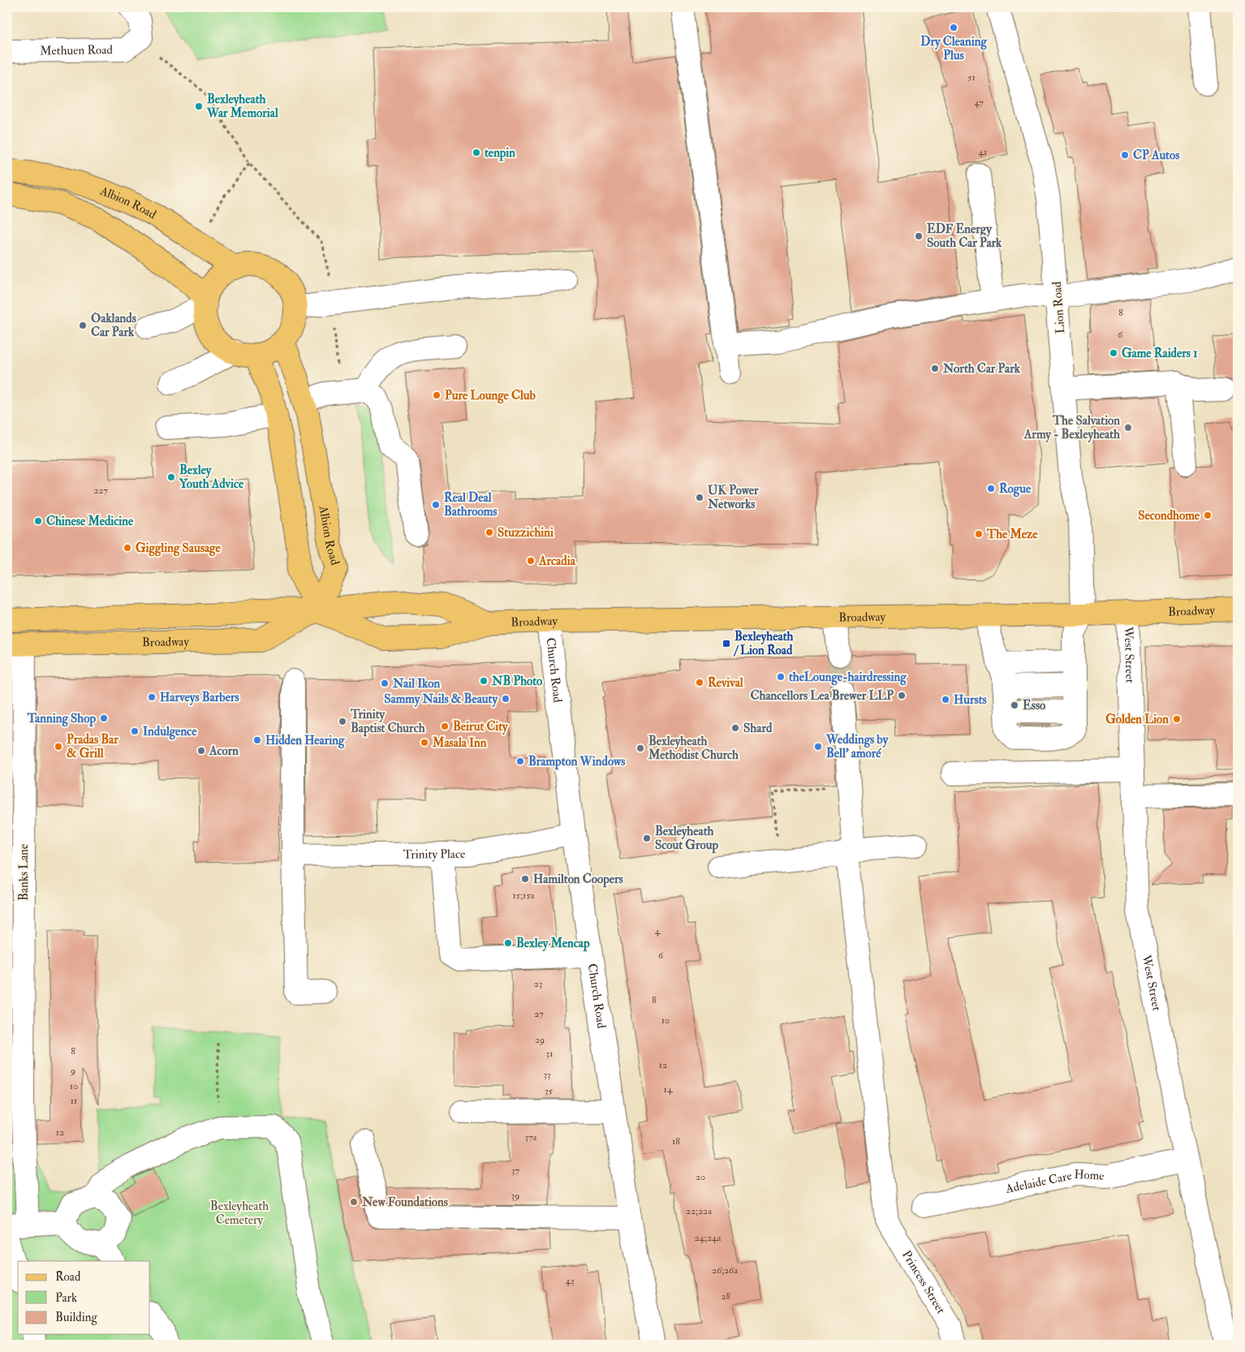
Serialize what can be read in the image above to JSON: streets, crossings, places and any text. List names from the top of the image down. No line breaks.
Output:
{"streets":{"main road":["Albion Road","Broadway"],"street":["Methuen Road","Lion Road","West Street","Church Road","Trinity Place","Banks Lane","Adelaide Care Home","Princess Street"]},"crossings":[["Albion Road","Broadway"],["Lion Road","Broadway"],["Broadway","West Street"],["Broadway","Church Road"],["Broadway","Banks Lane"],["West Street","Adelaide Care Home"],["Church Road","Trinity Place"]],"parks":["Bexleyheath Cemetery"],"places":{"other":["Dry Cleaning Plus","Bexleyheath War Memorial","tenpin","CP Autos","EDF Energy South Car Park","Oaklands Car Park","Game Raiders 1","North Car Park","Pure Lounge Club","The Salvation Army - Bexleyheath","Bexley Youth Advice","Rogue","UK Power Networks","Real Deal Bathrooms","Secondhome","Chinese Medicine","Stuzzichini","The Meze","Giggling Sausage","Arcadia","theLounge-hairdressing","NB Photo","Revival","Nail Ikon","Chancellors Lea Brewer LLP","Harveys Barbers","Sammy Nails & Beauty","Hursts","Esso","Tanning Shop","Golden Lion","Trinity Baptist Church","Beirut City","Shard","Indulgence","Hidden Hearing","Masala Inn","Pradas Bar & Grill","Weddings by Bell' amoré","Bexleyheath Methodist Church","Acorn","Brampton Windows","Bexleyheath Scout Group","Hamilton Coopers","Bexley Mencap","New Foundations"],"transit":["Bexleyheath / Lion Road"]},"house_numbers":["51","47","41","8","6","227","15;15a","4","6","23","8","27","10","29","8","31","12","9","33","10","14","35","11","12","37a","18","37","20","39","22;22a","24;24a","26;26a","43","28"],"legend":["Road","Park","Building"]}
